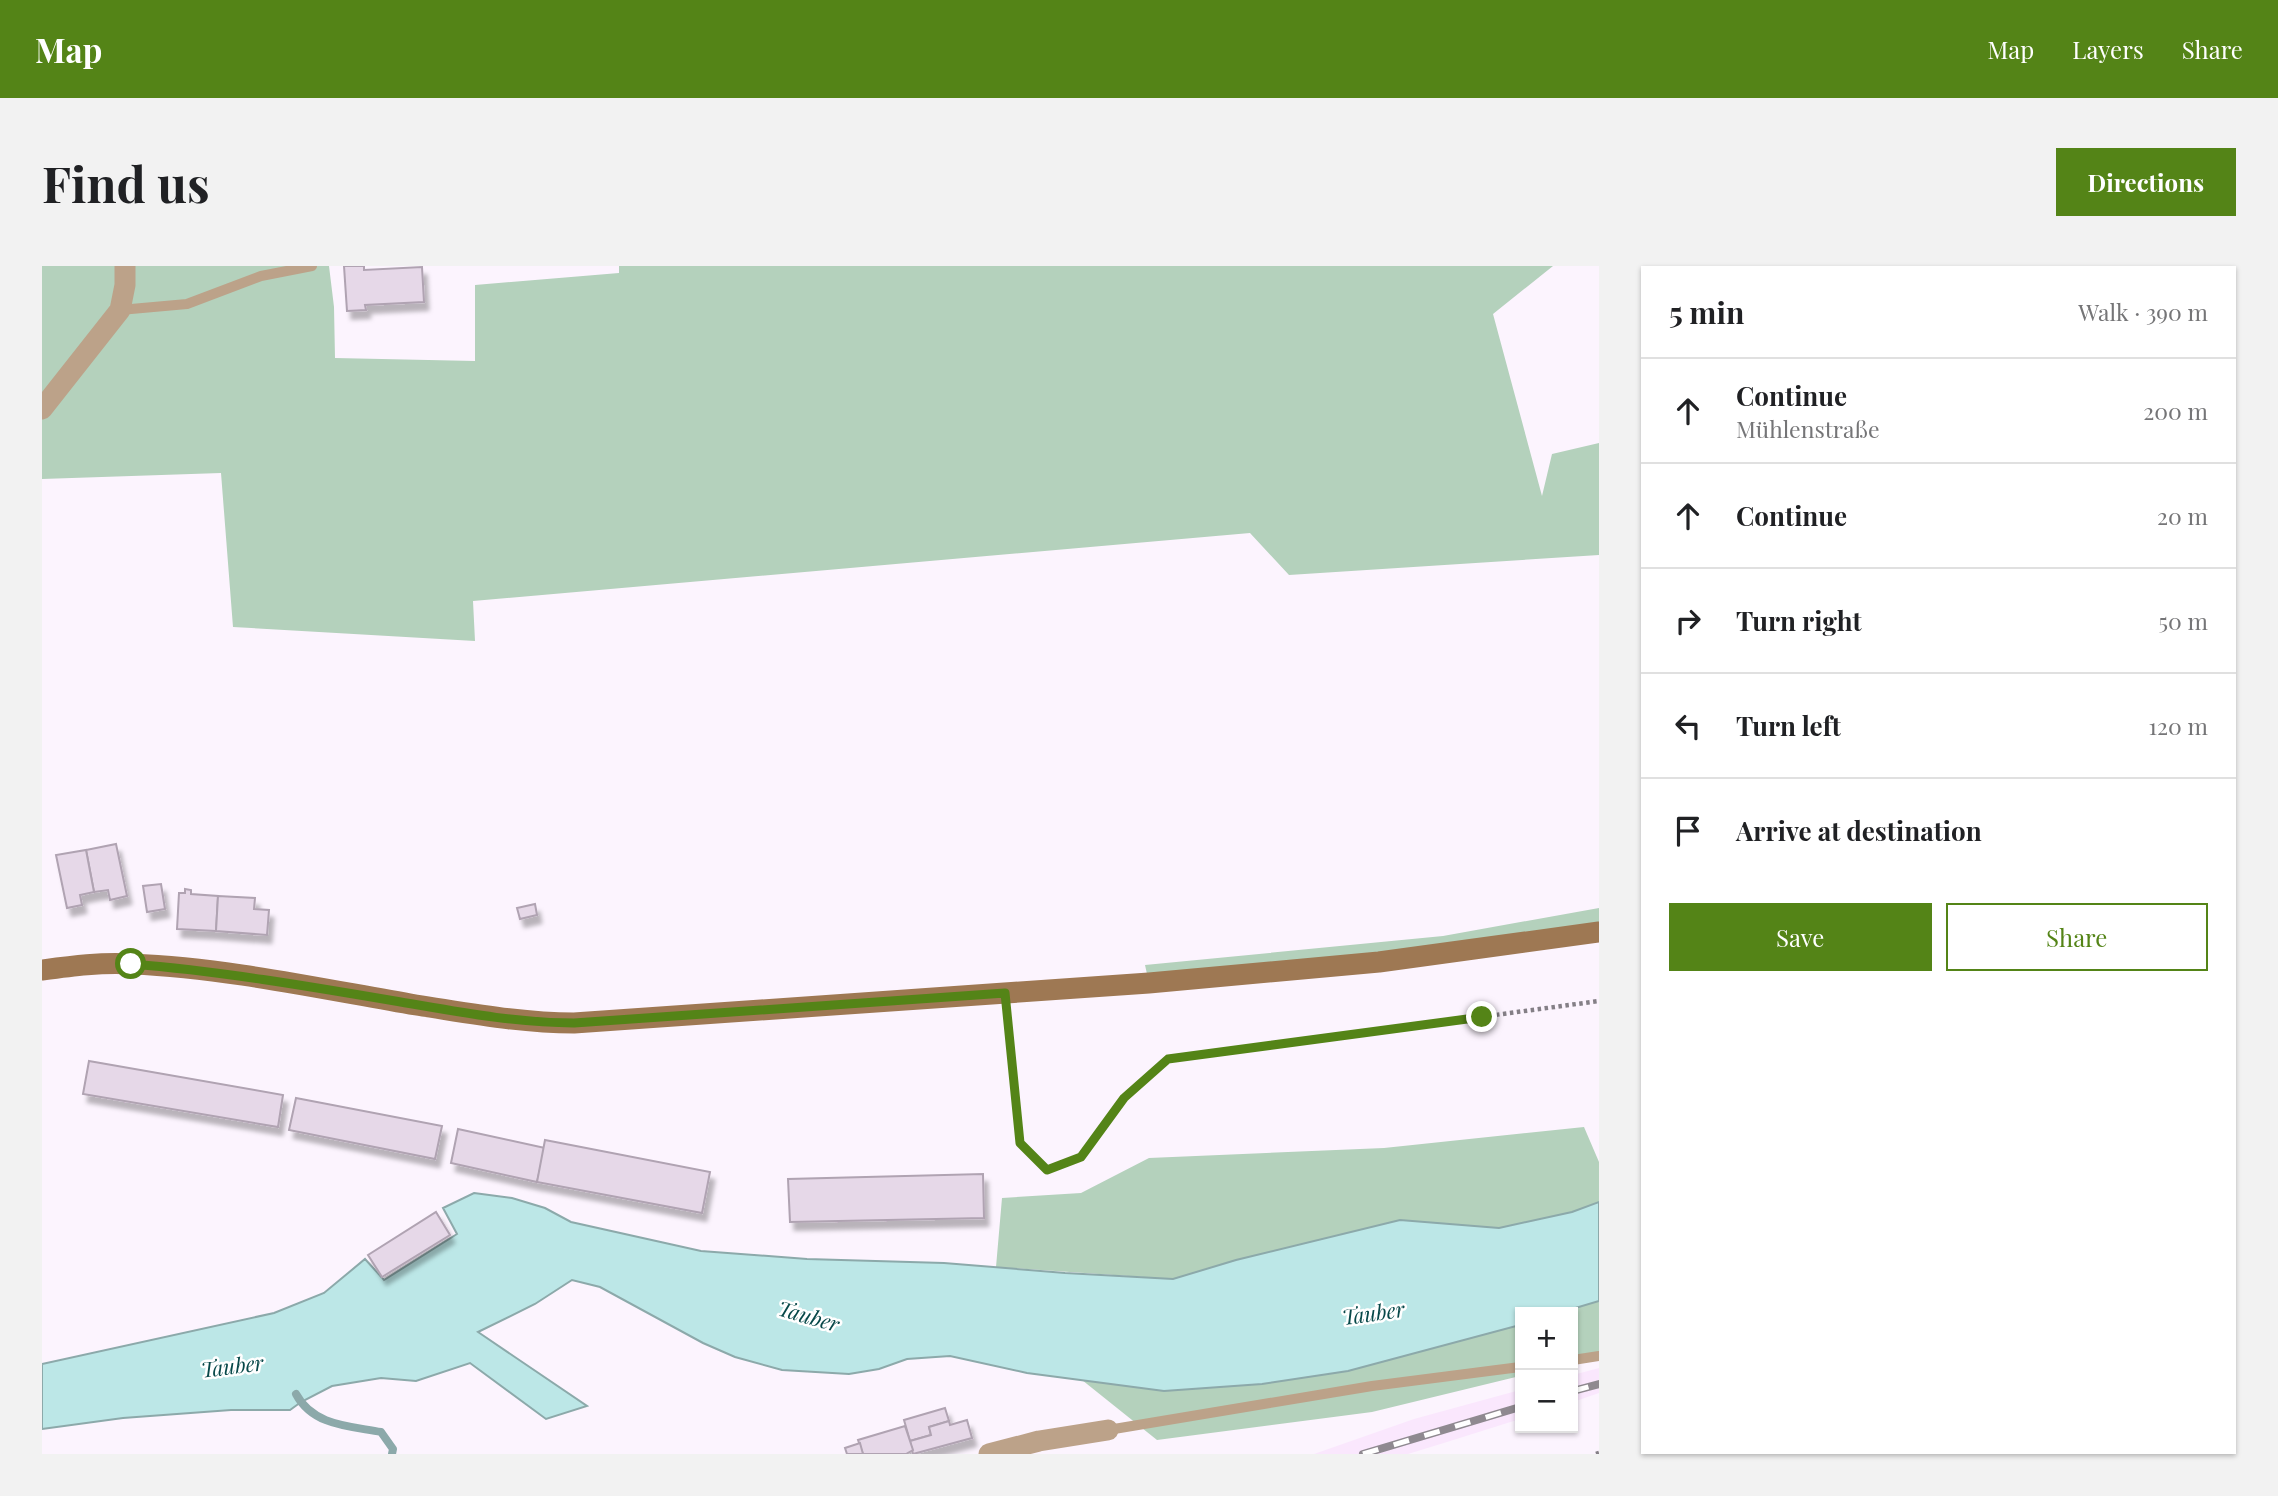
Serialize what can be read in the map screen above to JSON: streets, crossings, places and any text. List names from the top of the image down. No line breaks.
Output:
{"water":["Tauber"],"page":{"header":"Map","nav":["Map","Layers","Share"],"buttons":["Directions",["Save","Share"]],"title":"Find us","heading":["5 min","Walk · 390 m"],"list":[["Continue","Mühlenstraße","200 m"],["Continue","20 m"],["Turn right","50 m"],["Turn left","120 m"],"Arrive at destination"],"map_buttons":["+","−"]}}
